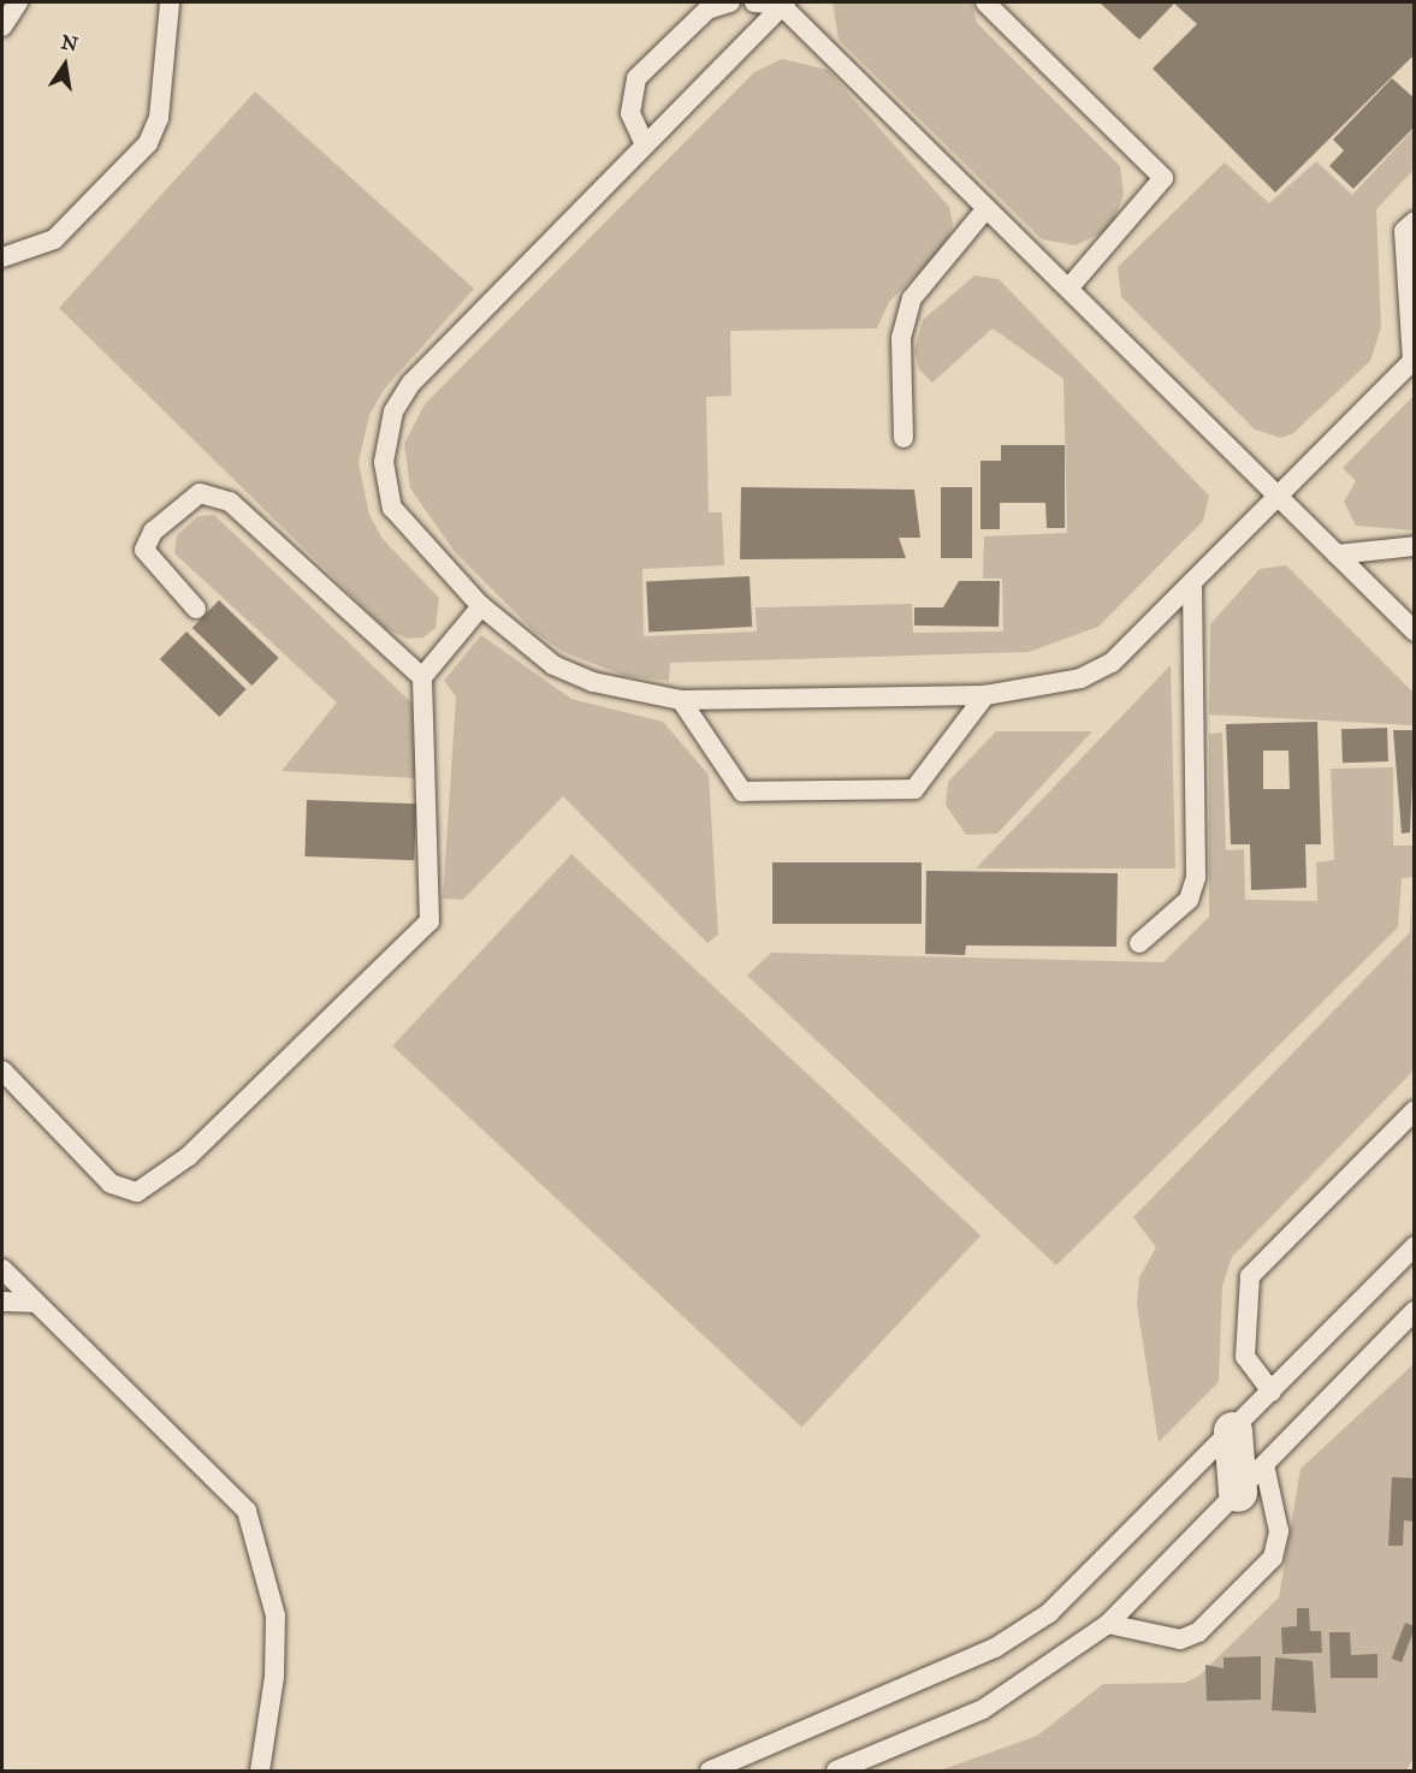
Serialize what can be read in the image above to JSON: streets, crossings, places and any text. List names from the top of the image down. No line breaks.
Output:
{"north":"top"}
